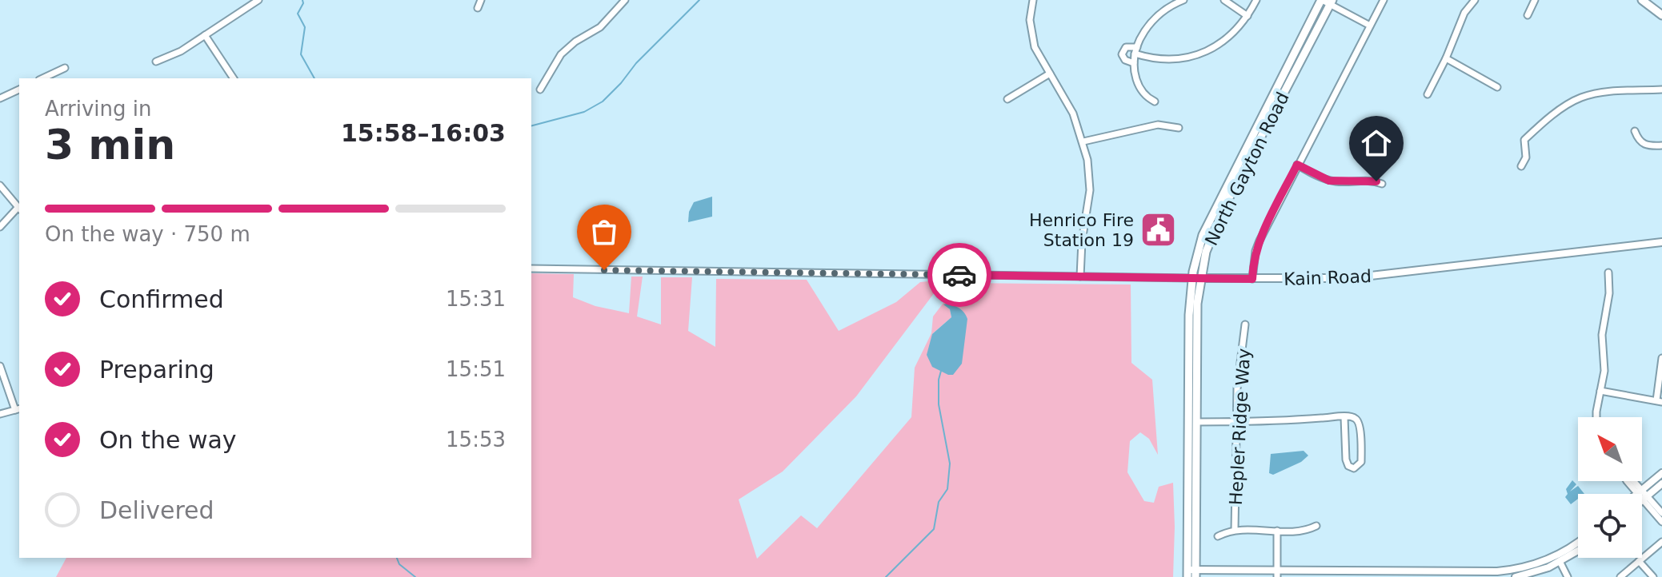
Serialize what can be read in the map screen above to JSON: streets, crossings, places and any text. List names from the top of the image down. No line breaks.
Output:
{"streets":{"main road":["North Gayton Road"],"street":["Kain Road","Hepler Ridge Way"]},"crossings":[["North Gayton Road","Kain Road"]],"places":{"public building":["Henrico Fire Station 19"]},"north":"top left","page":{"heading":["3 min","Arriving in","15:58–16:03"],"bar":"On the way · 750 m","list":[["Confirmed","15:31"],["Preparing","15:51"],["On the way","15:53"],"Delivered"]}}
